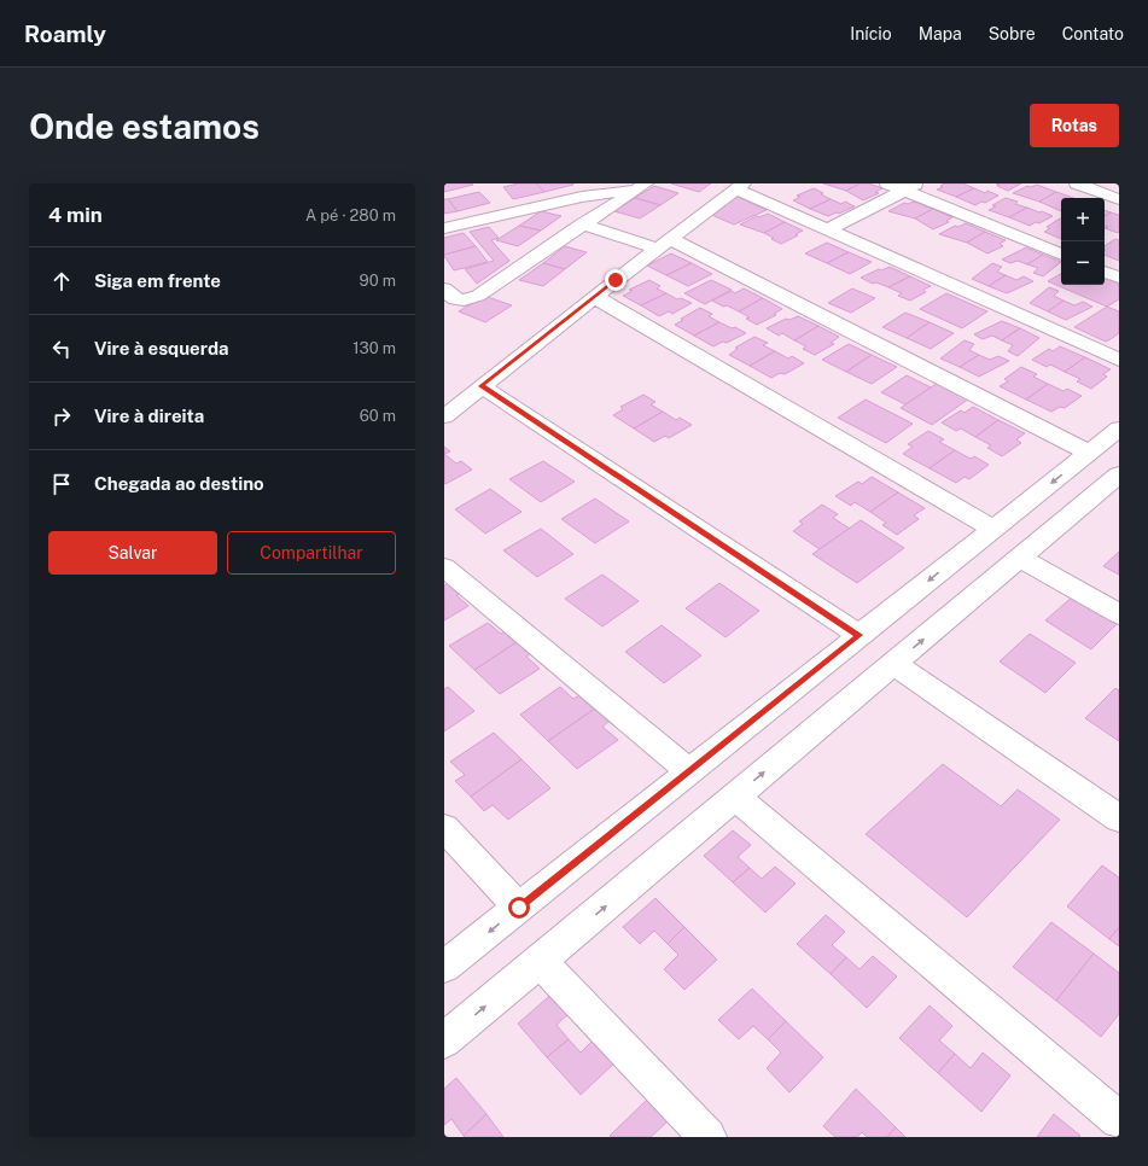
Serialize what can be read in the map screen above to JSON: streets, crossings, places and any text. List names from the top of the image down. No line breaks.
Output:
{"page":{"header":"Roamly","nav":["Início","Mapa","Sobre","Contato"],"buttons":["Rotas",["Salvar","Compartilhar"]],"title":"Onde estamos","heading":["4 min","A pé · 280 m"],"map_buttons":["+","−"],"list":[["Siga em frente","90 m"],["Vire à esquerda","130 m"],["Vire à direita","60 m"],"Chegada ao destino"]}}
